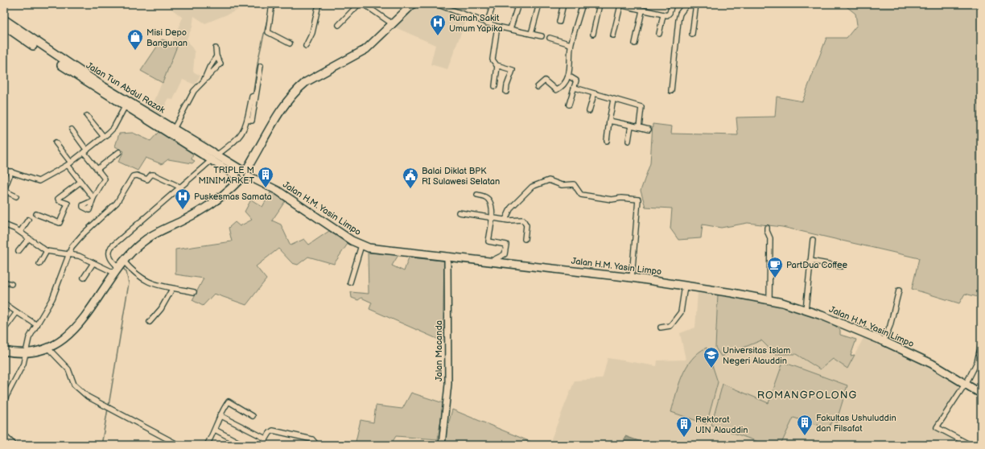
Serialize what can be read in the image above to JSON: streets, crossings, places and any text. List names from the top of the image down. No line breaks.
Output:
{"streets":{"main road":["Jalan Tun Abdul Razak","Jalan H.M. Yasin Limpo"],"street":["Jalan Macanda"]},"crossings":[["Jalan Tun Abdul Razak","Jalan H.M. Yasin Limpo"],["Jalan H.M. Yasin Limpo","Jalan Macanda"]],"districts":["ROMANGPOLONG"],"places":{"hospital":["Rumah Sakit Umum Yapika","Puskesmas Samata"],"shop":["Misi Depo Bangunan"],"building":["TRIPLE M MINIMARKET","Fakultas Ushuluddin dan Filsafat","Rektorat UIN Alauddin"],"public building":["Balai Diklat BPK RI Sulawesi Selatan"],"cafe":["PartDua Coffee"],"school or university":["Universitas Islam Negeri Alauddin"]}}
